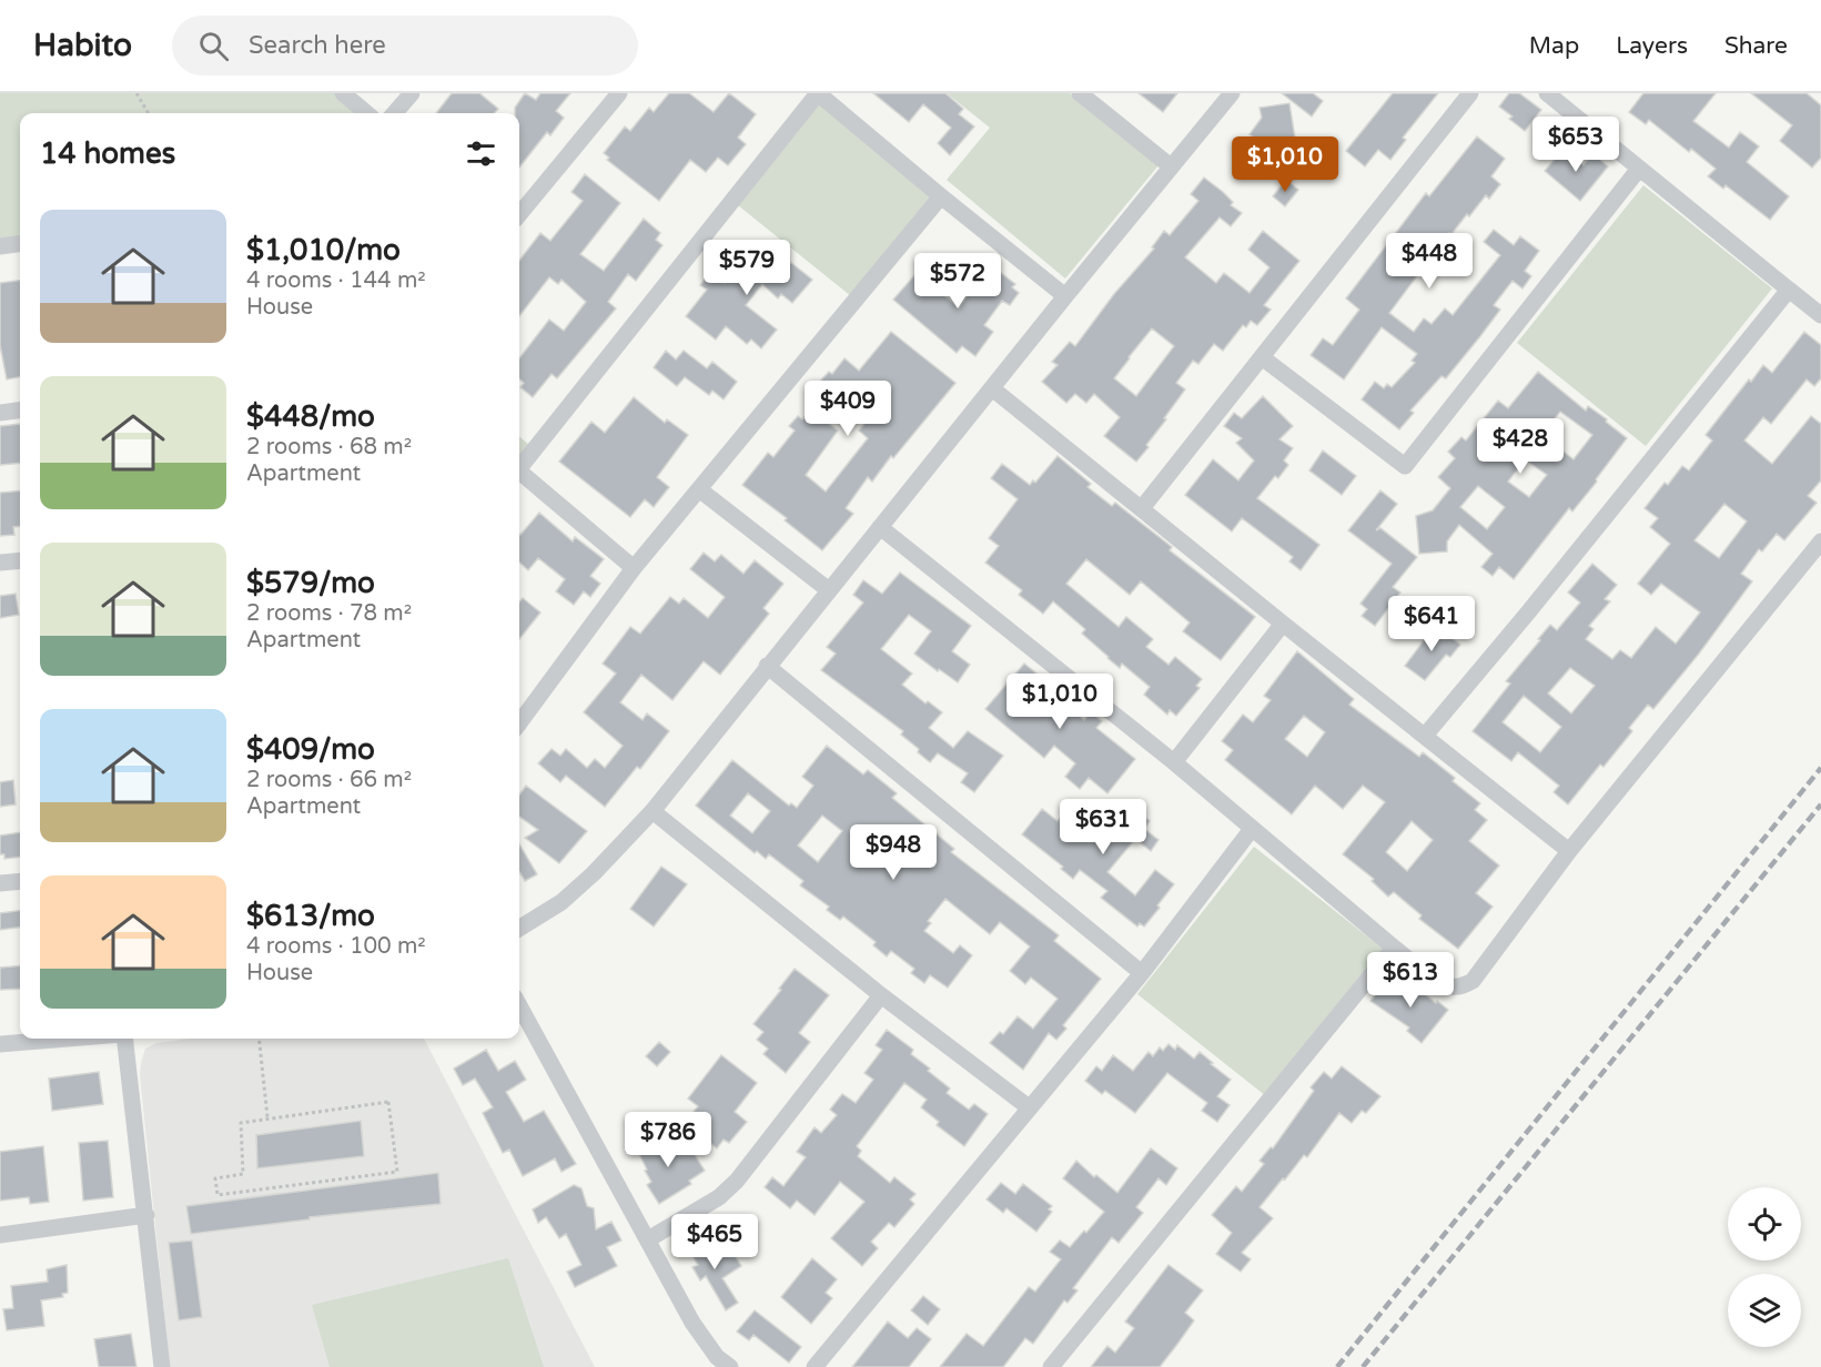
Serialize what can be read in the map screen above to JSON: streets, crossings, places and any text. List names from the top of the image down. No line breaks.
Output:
{"page":{"header":"Habito","search":"Search here","nav":["Map","Layers","Share"],"heading":"14 homes","price":["$653","$1,010","$448","$579","$572","$409","$428","$641","$1,010","$631","$948","$613","$786","$465"],"list":[{"name":"$1,010/mo","note":"4 rooms · 144 m² · House"},{"name":"$448/mo","note":"2 rooms · 68 m² · Apartment"},{"name":"$579/mo","note":"2 rooms · 78 m² · Apartment"},{"name":"$409/mo","note":"2 rooms · 66 m² · Apartment"},{"name":"$613/mo","note":"4 rooms · 100 m² · House"}]}}
